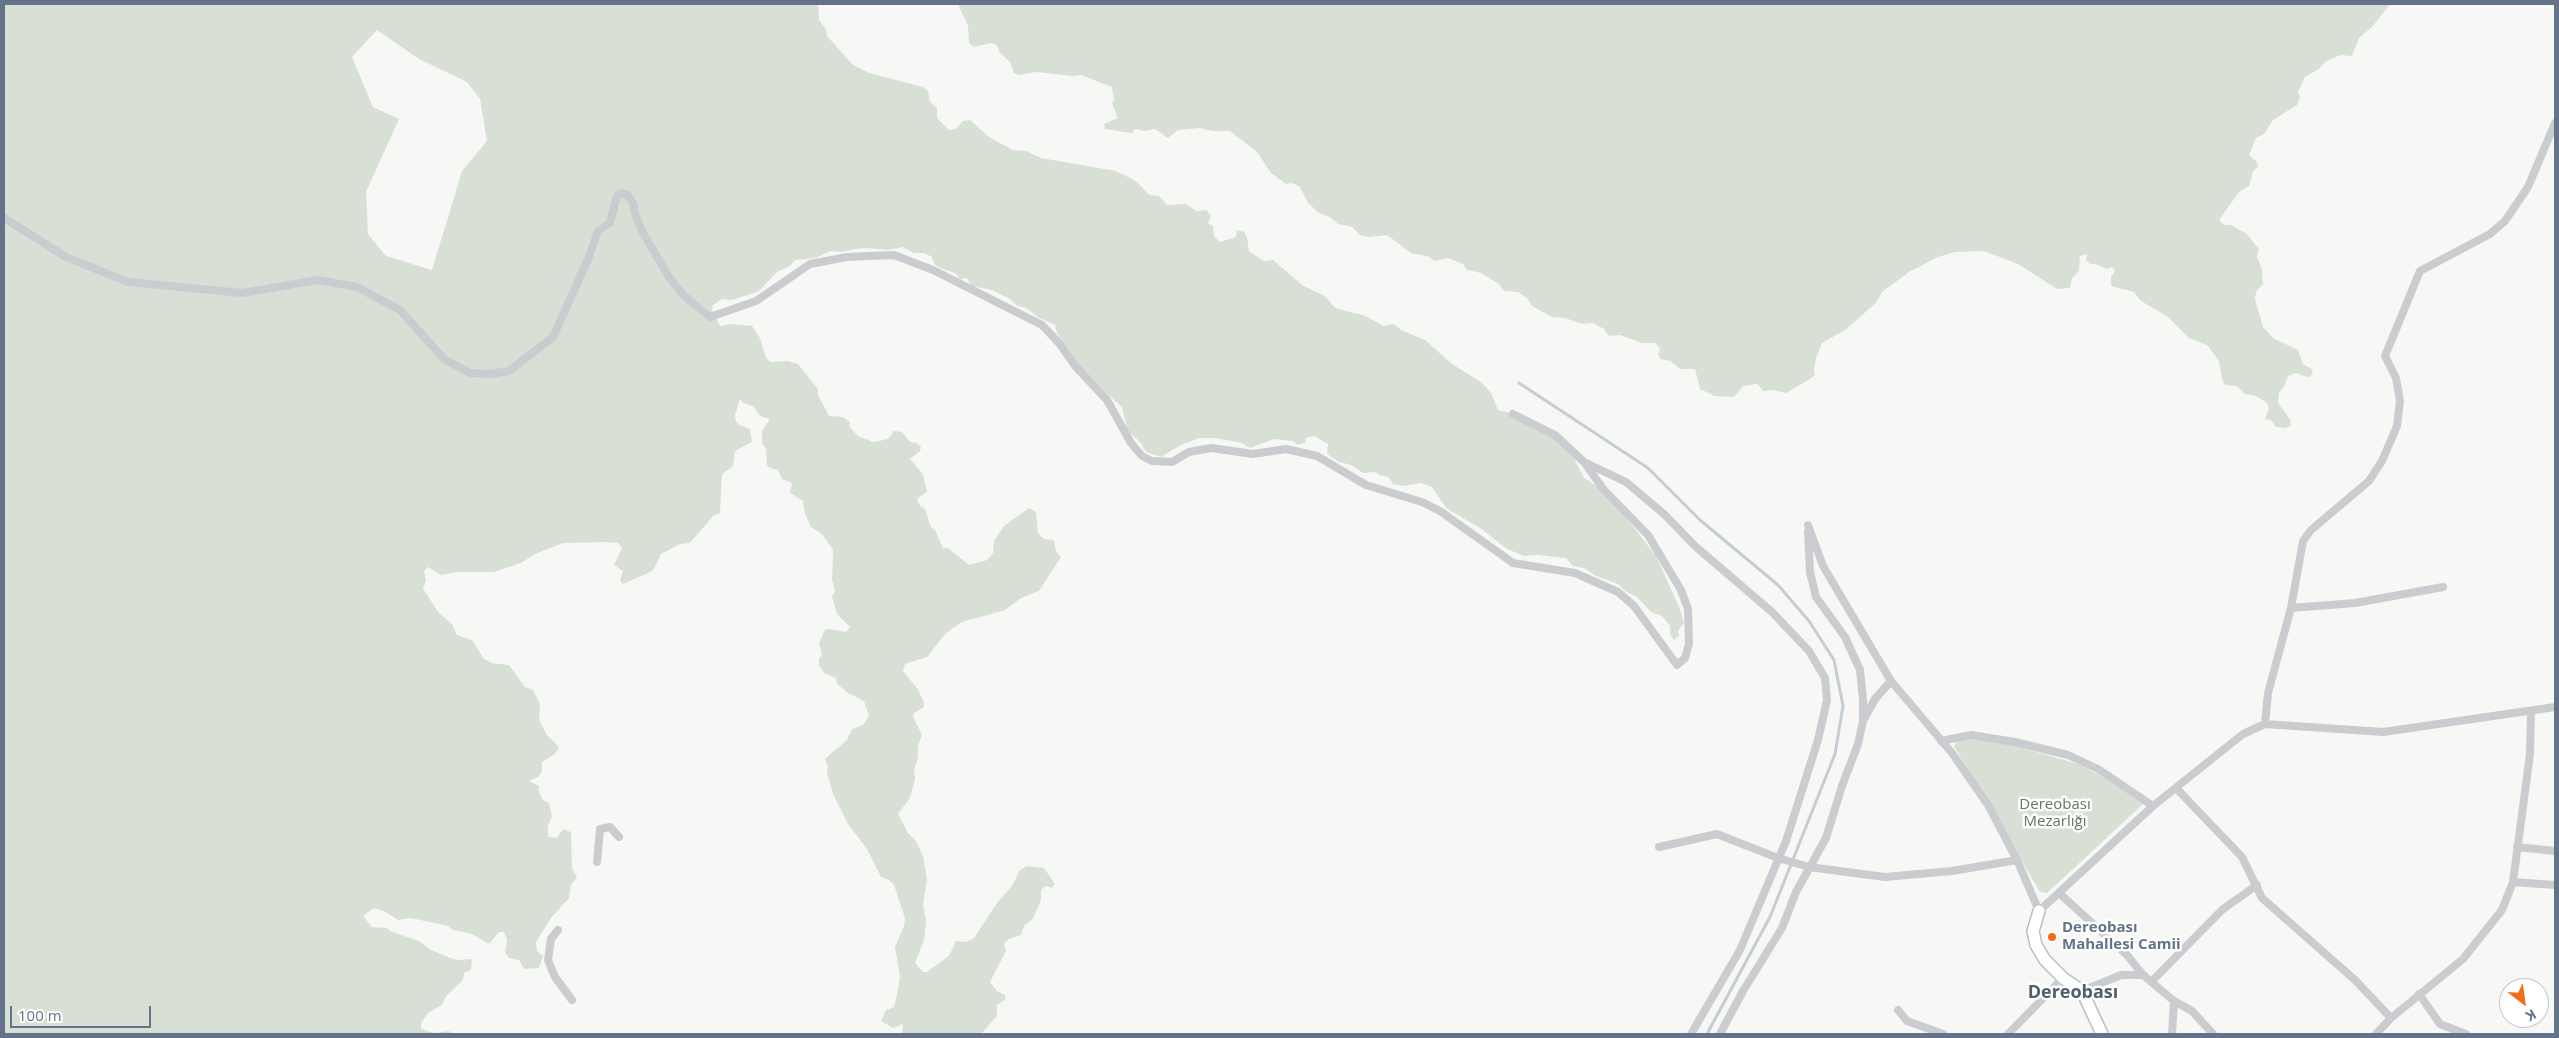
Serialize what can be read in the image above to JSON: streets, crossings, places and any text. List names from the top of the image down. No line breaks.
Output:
{"districts":["Dereobası"],"parks":["Dereobası Mezarlığı"],"places":["Dereobası Mahallesi Camii"],"scale_bar":"100 m","north":"bottom right"}
